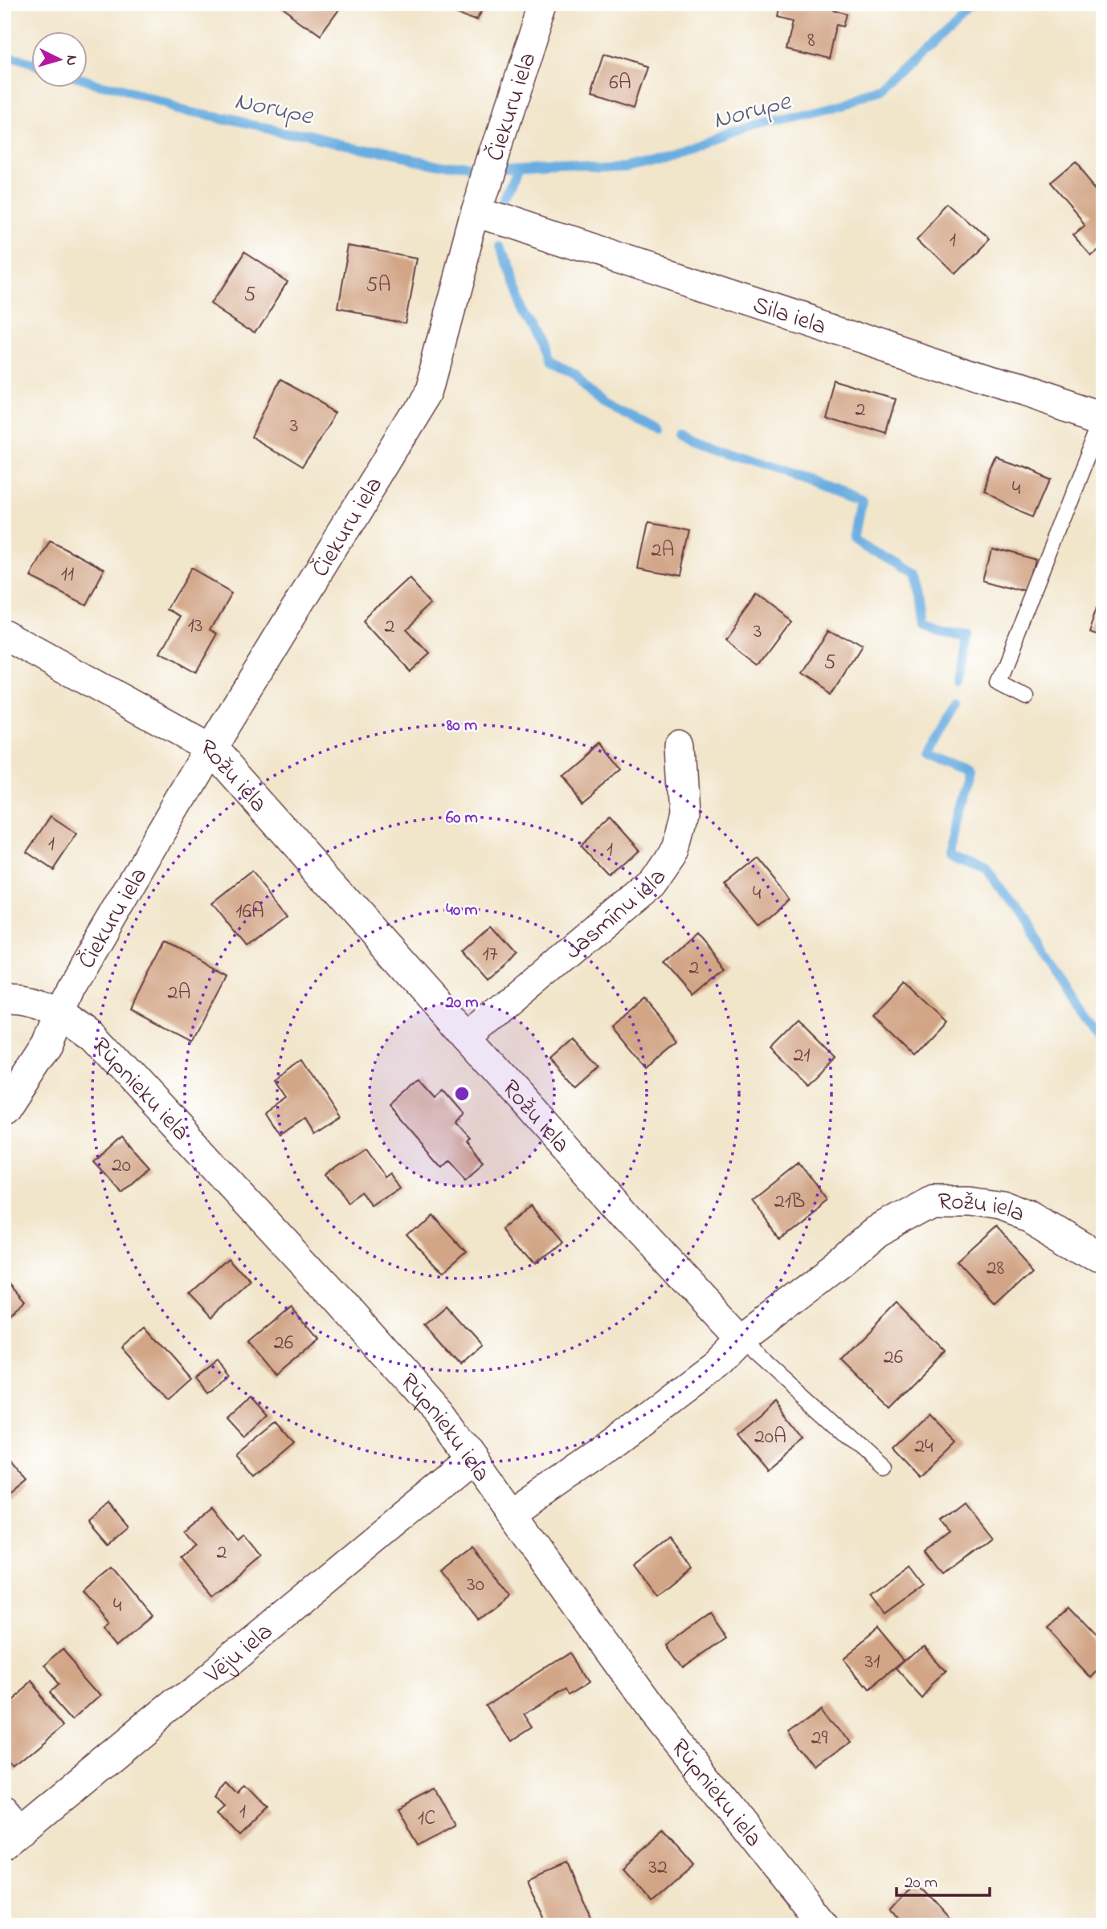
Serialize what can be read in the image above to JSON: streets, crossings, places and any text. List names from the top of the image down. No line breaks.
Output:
{"streets":{"street":["Čiekuru iela","Sila iela","Rožu iela","Jasmīnu iela","Rūpnieku iela","Vēju iela"]},"crossings":[["Čiekuru iela","Sila iela"],["Čiekuru iela","Rožu iela"],["Čiekuru iela","Rūpnieku iela"],["Rožu iela","Jasmīnu iela"],["Rūpnieku iela","Vēju iela"]],"water":["Norupe"],"house_numbers":["8","6A","1","5A","5","2","3","4","2A","11","13","2","3","5","1","1","4","16A","17","2","2A","21","20","21B","28","26","26","20A","24","2","30","4","31","29","1","1C","32"],"scale_bar":"20 m","north":"right","rings":["80 m","60 m","40 m","20 m"]}
